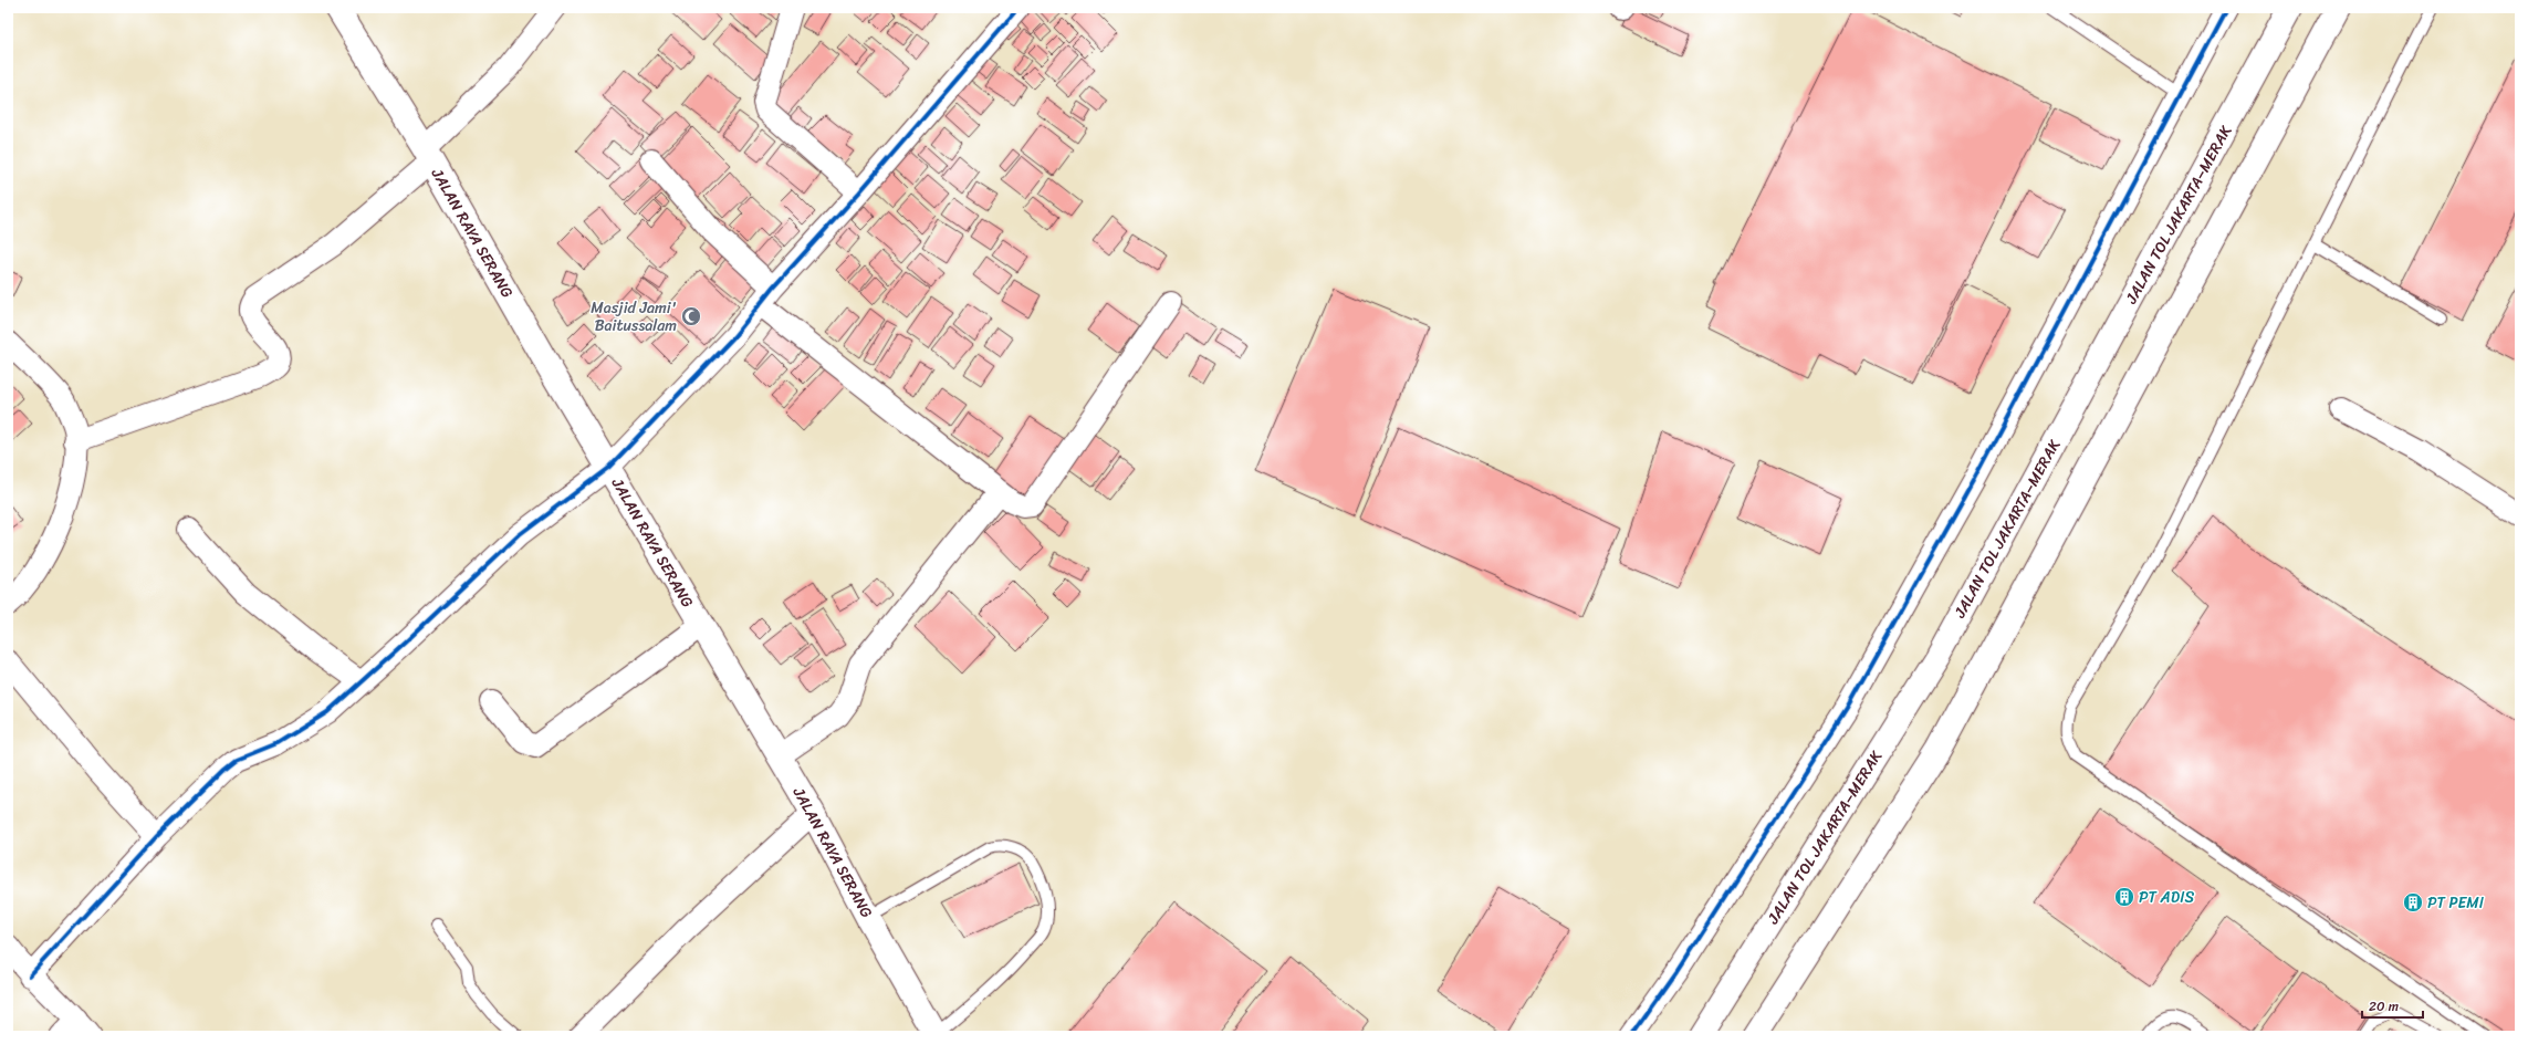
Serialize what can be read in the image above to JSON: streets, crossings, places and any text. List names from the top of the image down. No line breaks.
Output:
{"streets":{"highway":["JALAN TOL JAKARTA–MERAK","JALAN RAYA SERANG"]},"places":{"mosque":["Masjid Jami' Baitussalam"],"building":["PT ADIS","PT PEMI"]},"scale_bar":"20 m"}
